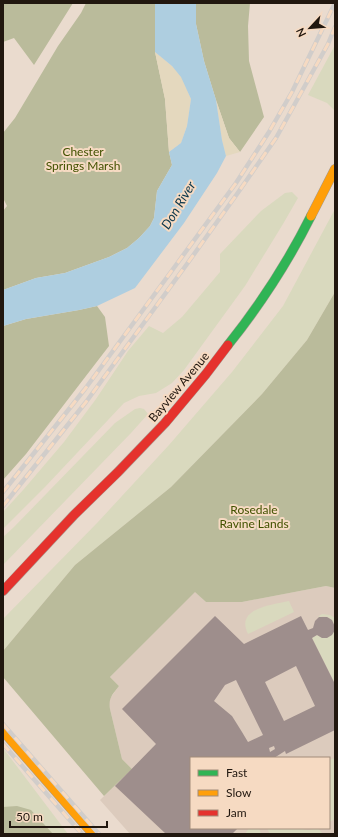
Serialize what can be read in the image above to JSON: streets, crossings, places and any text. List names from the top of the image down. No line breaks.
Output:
{"streets":{"main road":["Bayview Avenue"]},"water":["Don River"],"parks":["Chester Springs Marsh","Rosedale Ravine Lands"],"legend":["Fast","Slow","Jam"],"scale_bar":"50 m","north":"bottom left"}
